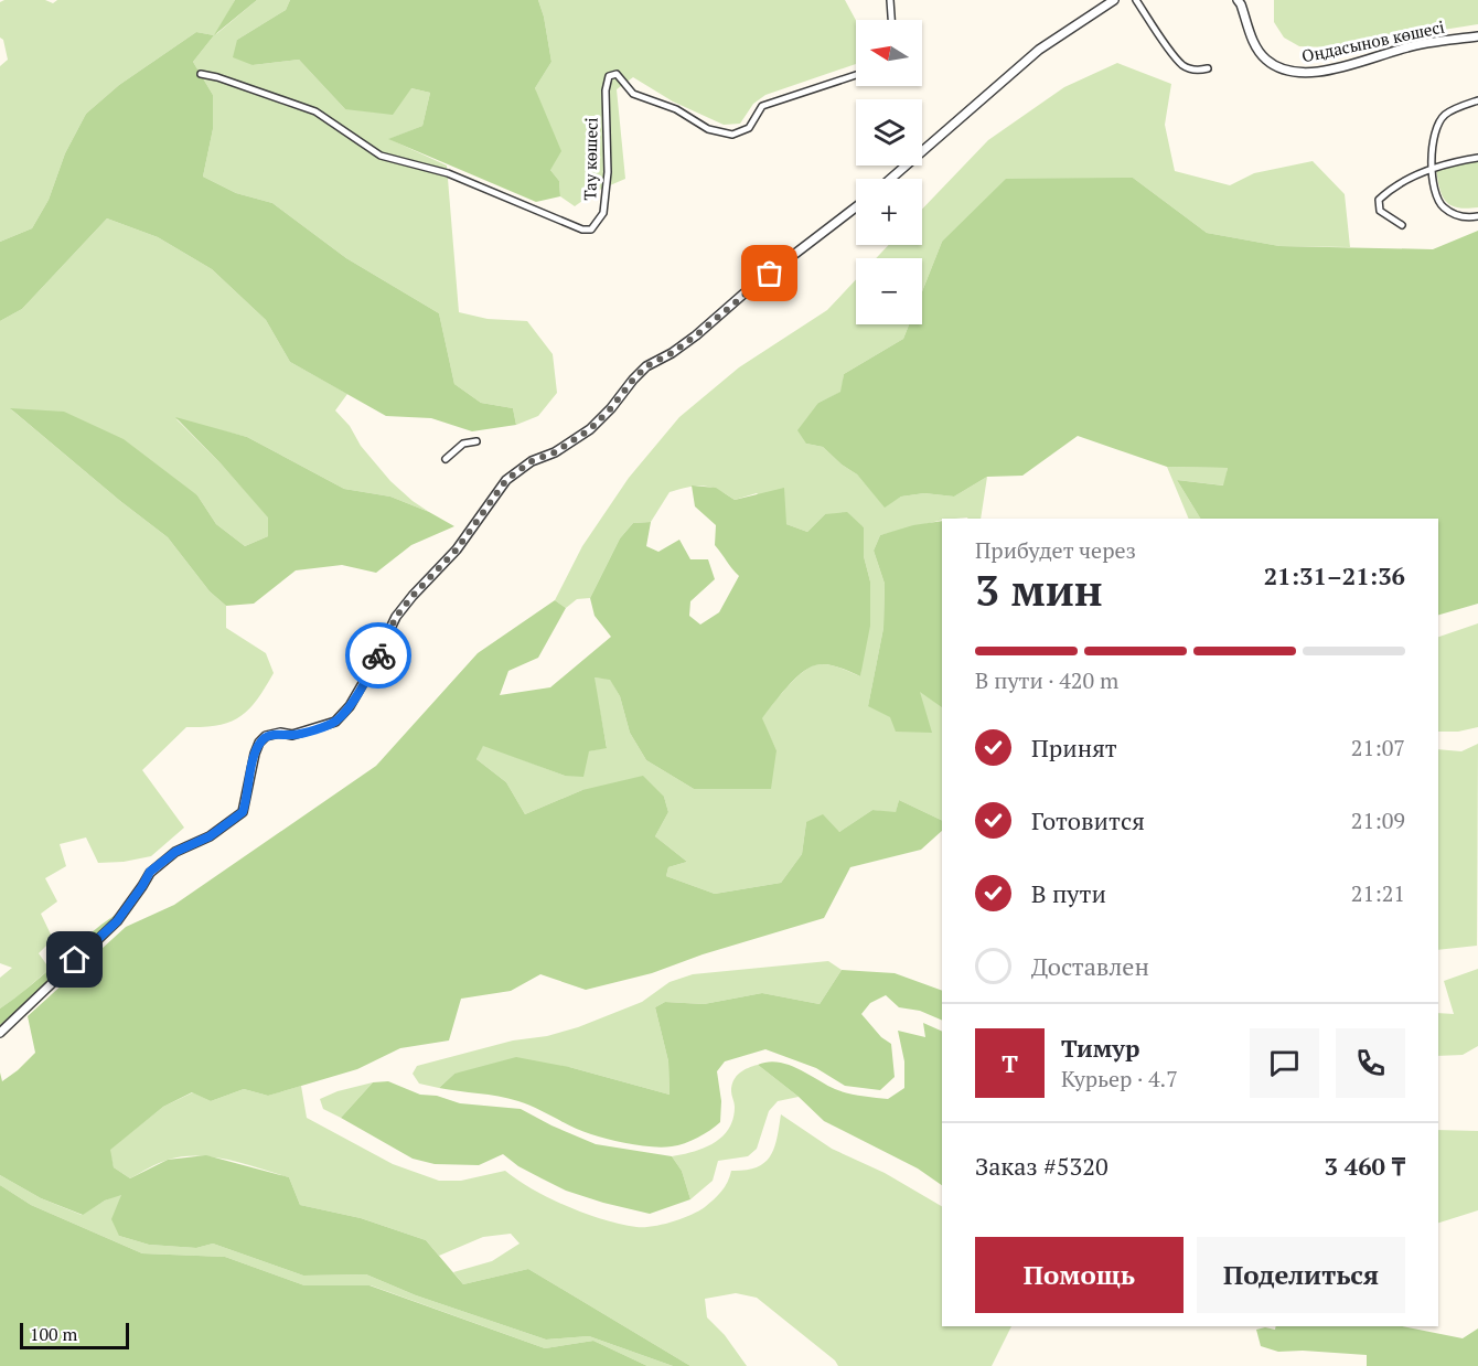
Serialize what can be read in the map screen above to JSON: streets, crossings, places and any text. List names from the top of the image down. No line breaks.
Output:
{"streets":{"street":["Оңдасынов көшесі","Тау көшесі"]},"scale_bar":"100 m","north":"left","page":{"map_buttons":["+","−"],"heading":["3 мин","Прибудет через","21:31–21:36"],"panel":["Тимур","Курьер · 4.7","Заказ #5320","3 460 ₸"],"bar":"В пути · 420 m","list":[["Принят","21:07"],["Готовится","21:09"],["В пути","21:21"],"Доставлен"],"round":"Т","buttons":["Помощь","Поделиться"],"scale":"100 m"}}
